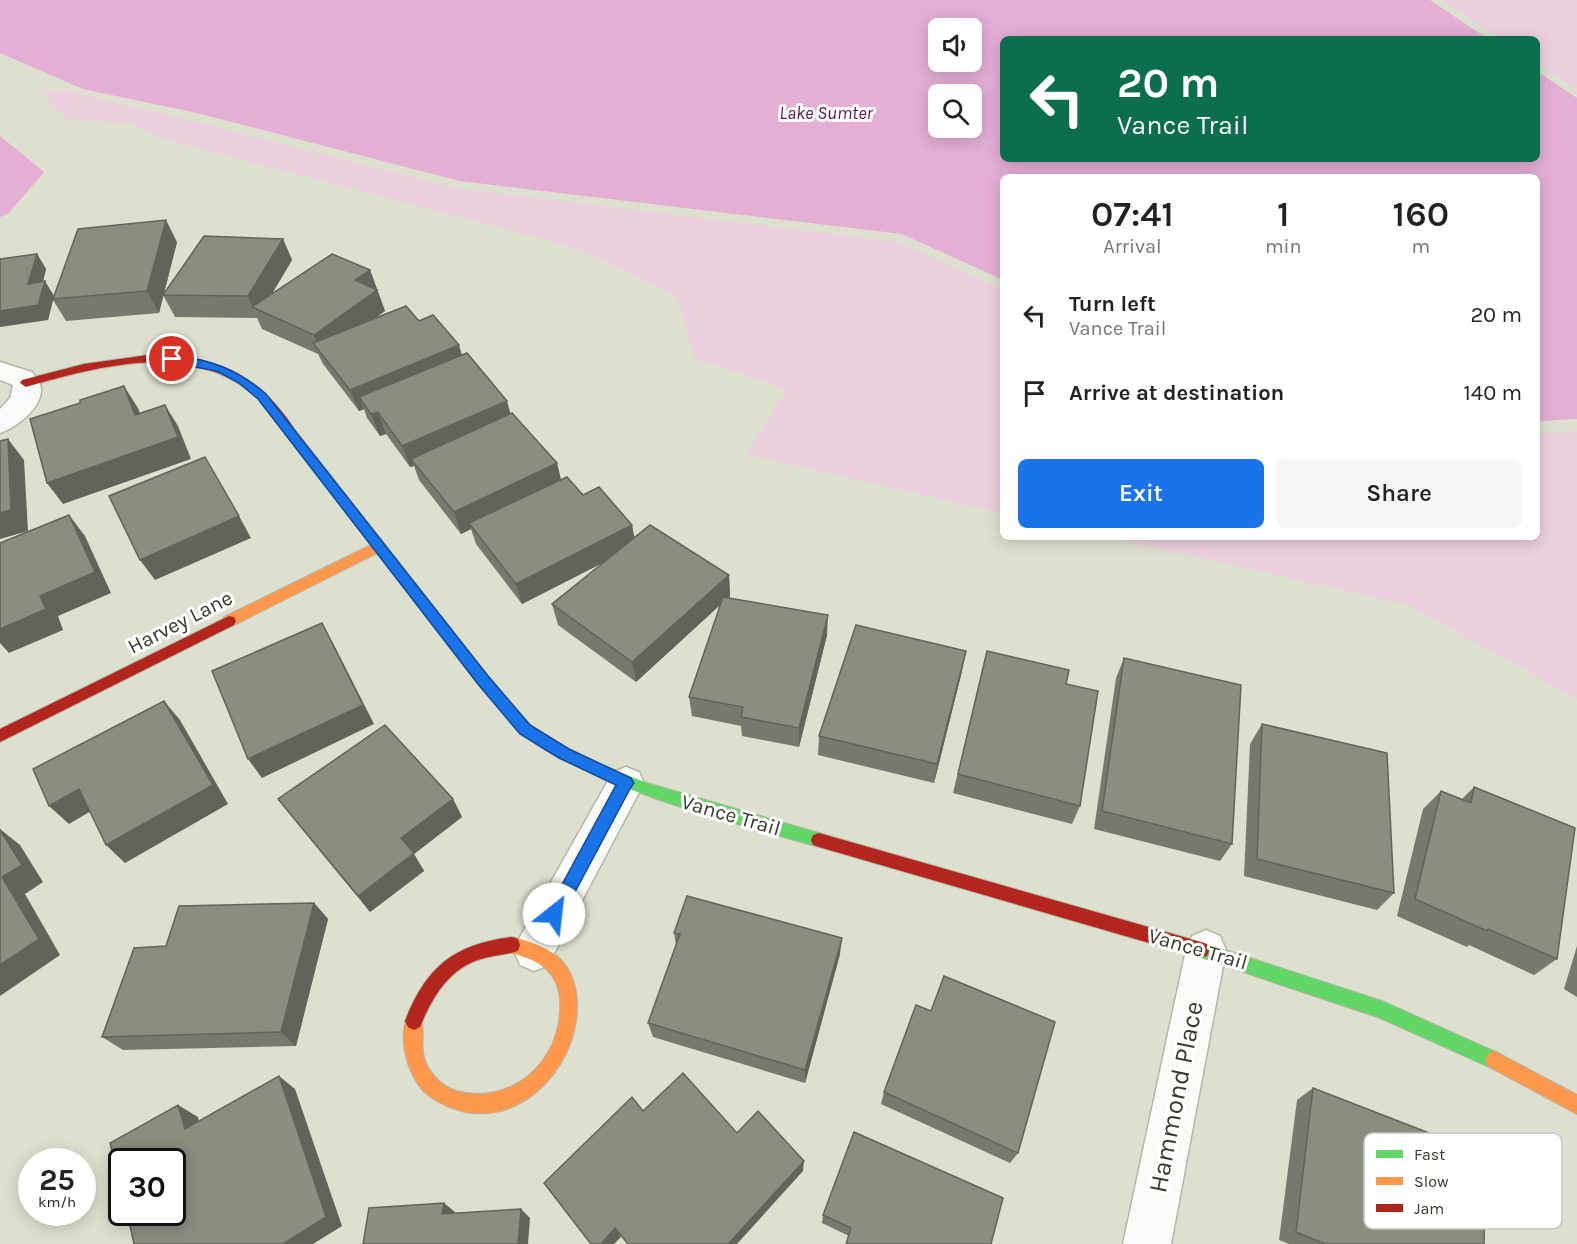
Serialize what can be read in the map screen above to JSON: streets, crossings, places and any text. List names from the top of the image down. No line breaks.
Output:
{"streets":{"street":["Harvey Lane","Vance Trail","Hammond Place"]},"crossings":[["Harvey Lane","Vance Trail"],["Vance Trail","Hammond Place"]],"water":["Lake Sumter"],"legend":["Fast","Slow","Jam"],"page":{"turn":["20 m","Vance Trail"],"eta":["07:41","Arrival","1","min","160","m"],"list":[{"name":"Turn left","note":"Vance Trail","value":"20 m"},{"name":"Arrive at destination","value":"140 m"}],"buttons":["Exit","Share"],"speed":"25 km/h","limit":"30"}}
